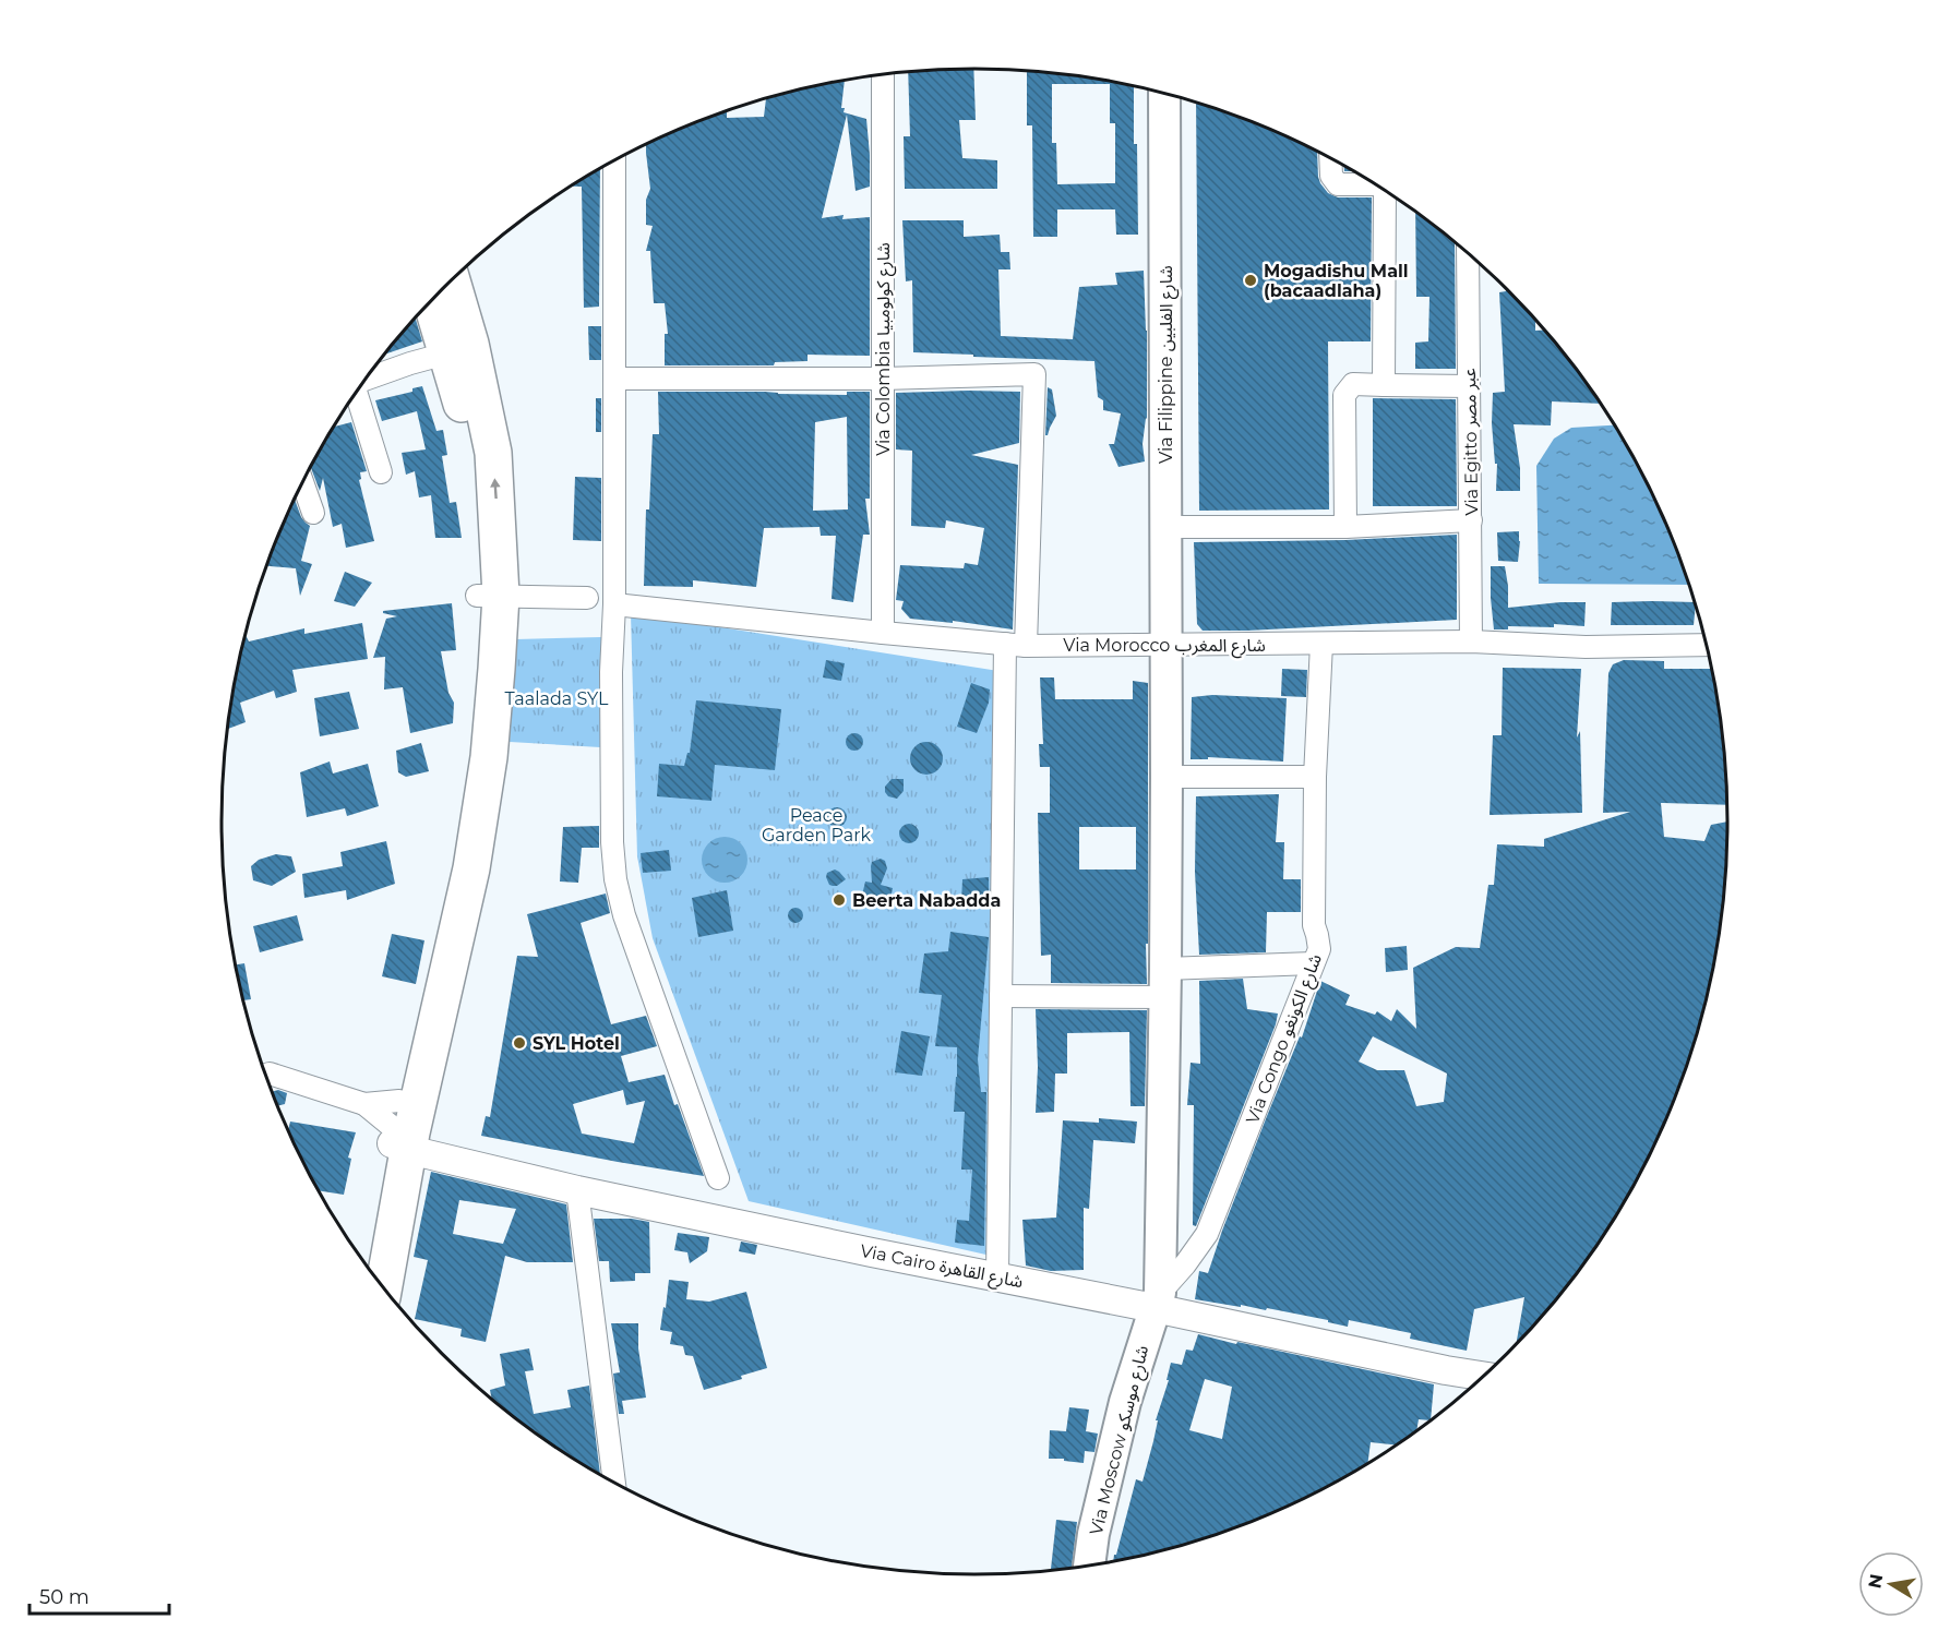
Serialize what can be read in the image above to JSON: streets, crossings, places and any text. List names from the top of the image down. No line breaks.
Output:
{"streets":{"main road":["Via Filippine شارع الفلبين","Via Moscow شارع موسكو"],"street":["Via Colombia شارع كولومبيا","Via Egitto عبر مصر","Via Morocco شارع المغرب","Via Congo شارع الكونغو","Via Cairo شارع القاهرة"]},"crossings":[["Via Colombia شارع كولومبيا","Via Morocco شارع المغرب"],["Via Filippine شارع الفلبين","Via Morocco شارع المغرب"],["Via Egitto عبر مصر","Via Morocco شارع المغرب"],["Via Morocco شارع المغرب","Via Congo شارع الكونغو"],["Via Congo شارع الكونغو","Via Cairo شارع القاهرة"],["Via Congo شارع الكونغو","Via Moscow شارع موسكو"],["Via Cairo شارع القاهرة","Via Moscow شارع موسكو"]],"parks":["Taalada SYL","Peace Garden Park"],"places":["Mogadishu Mall (bacaadlaha)","Beerta Nabadda","SYL Hotel"],"scale_bar":"50 m","north":"left"}
